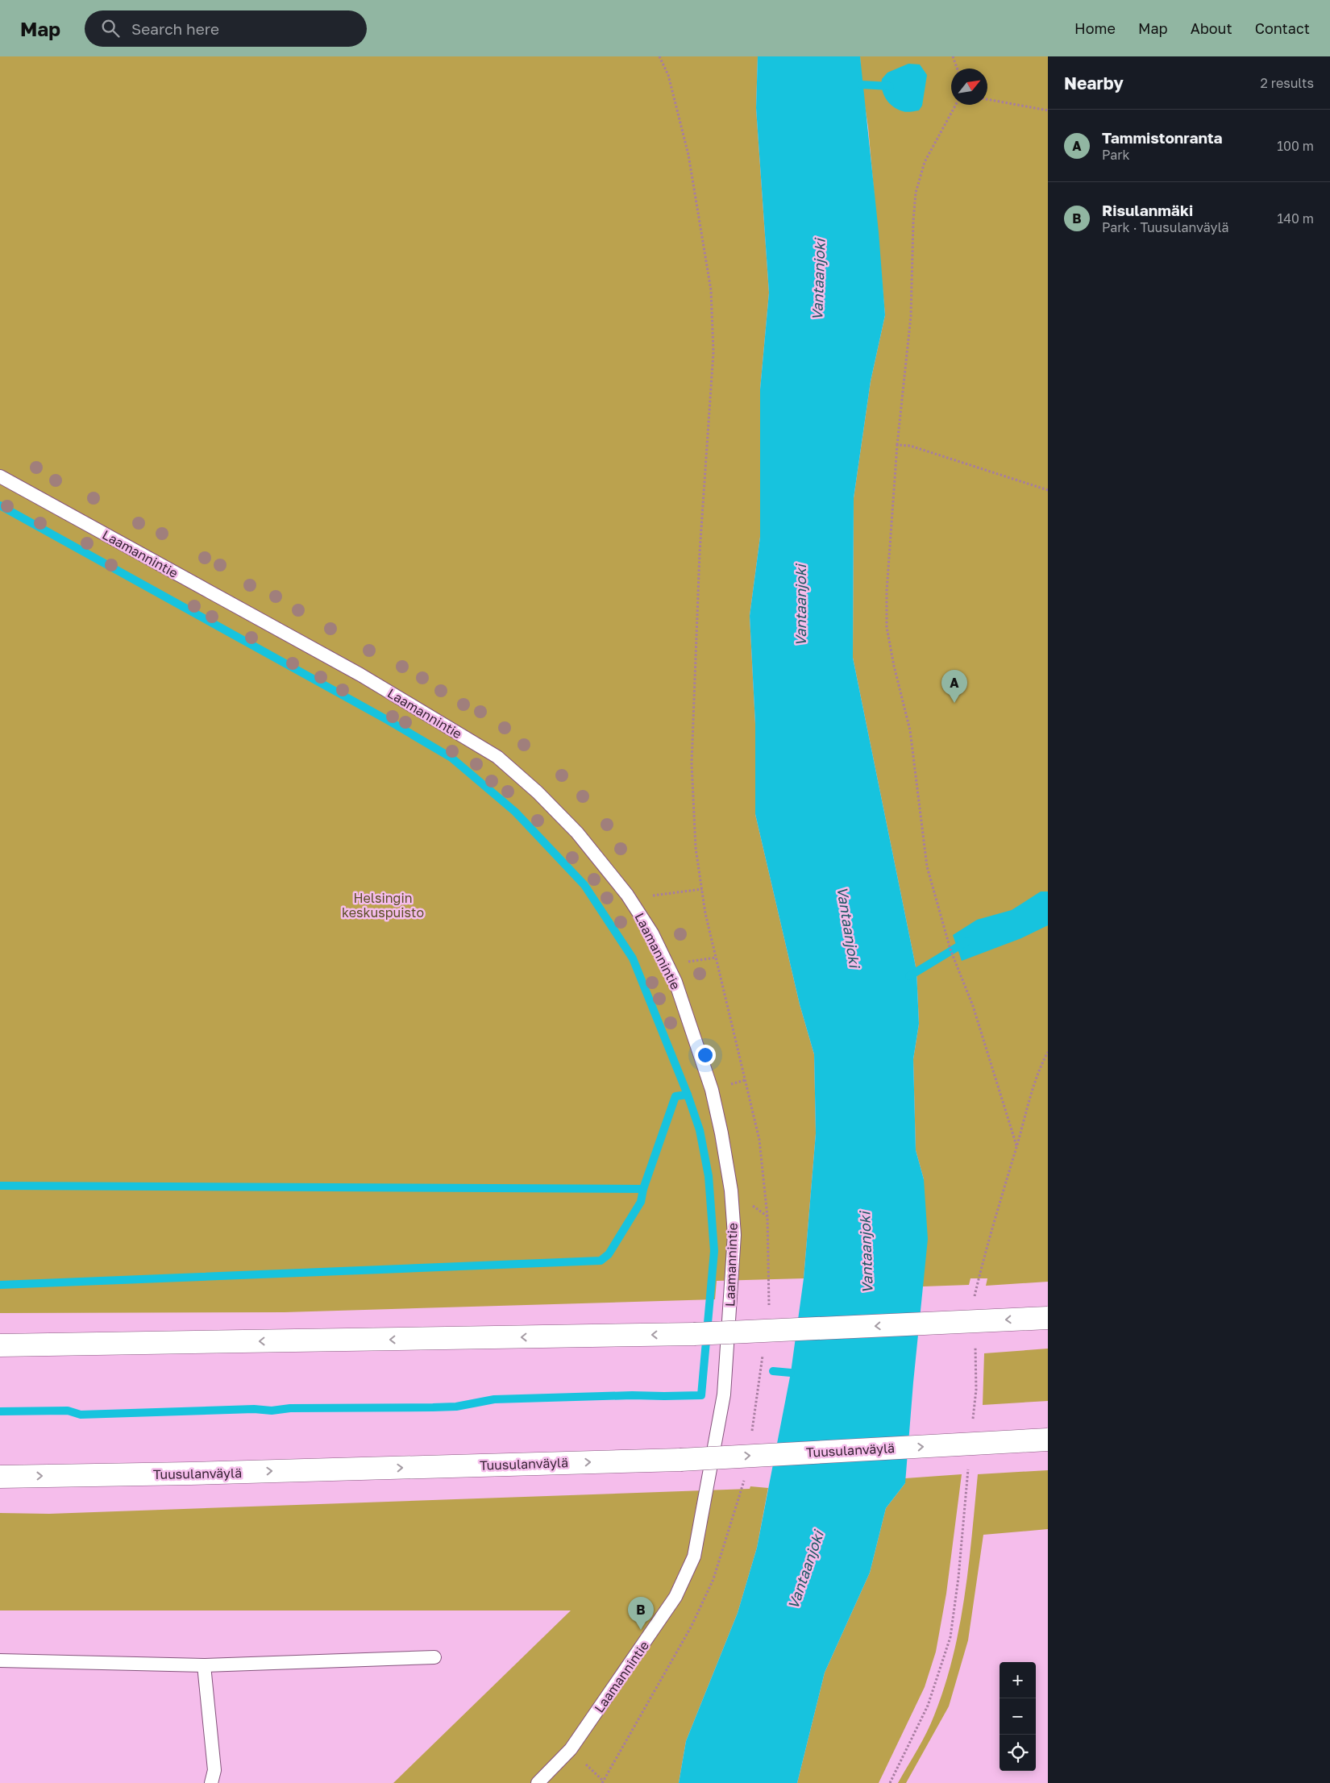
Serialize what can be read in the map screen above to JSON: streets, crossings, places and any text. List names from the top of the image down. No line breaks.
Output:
{"streets":{"highway":["Tuusulanväylä"],"lane":["Laamannintie"]},"water":["Vantaanjoki"],"parks":["Helsingin keskuspuisto"],"north":"top right","page":{"header":"Map","search":"Search here","nav":["Home","Map","About","Contact"],"heading":["Nearby","2 results"],"list":[{"mark":"A","name":"Tammistonranta","note":"Park","value":"100 m"},{"mark":"B","name":"Risulanmäki","note":"Park · Tuusulanväylä","value":"140 m"}],"pins":["A","B"],"map_buttons":["+","−"]}}
